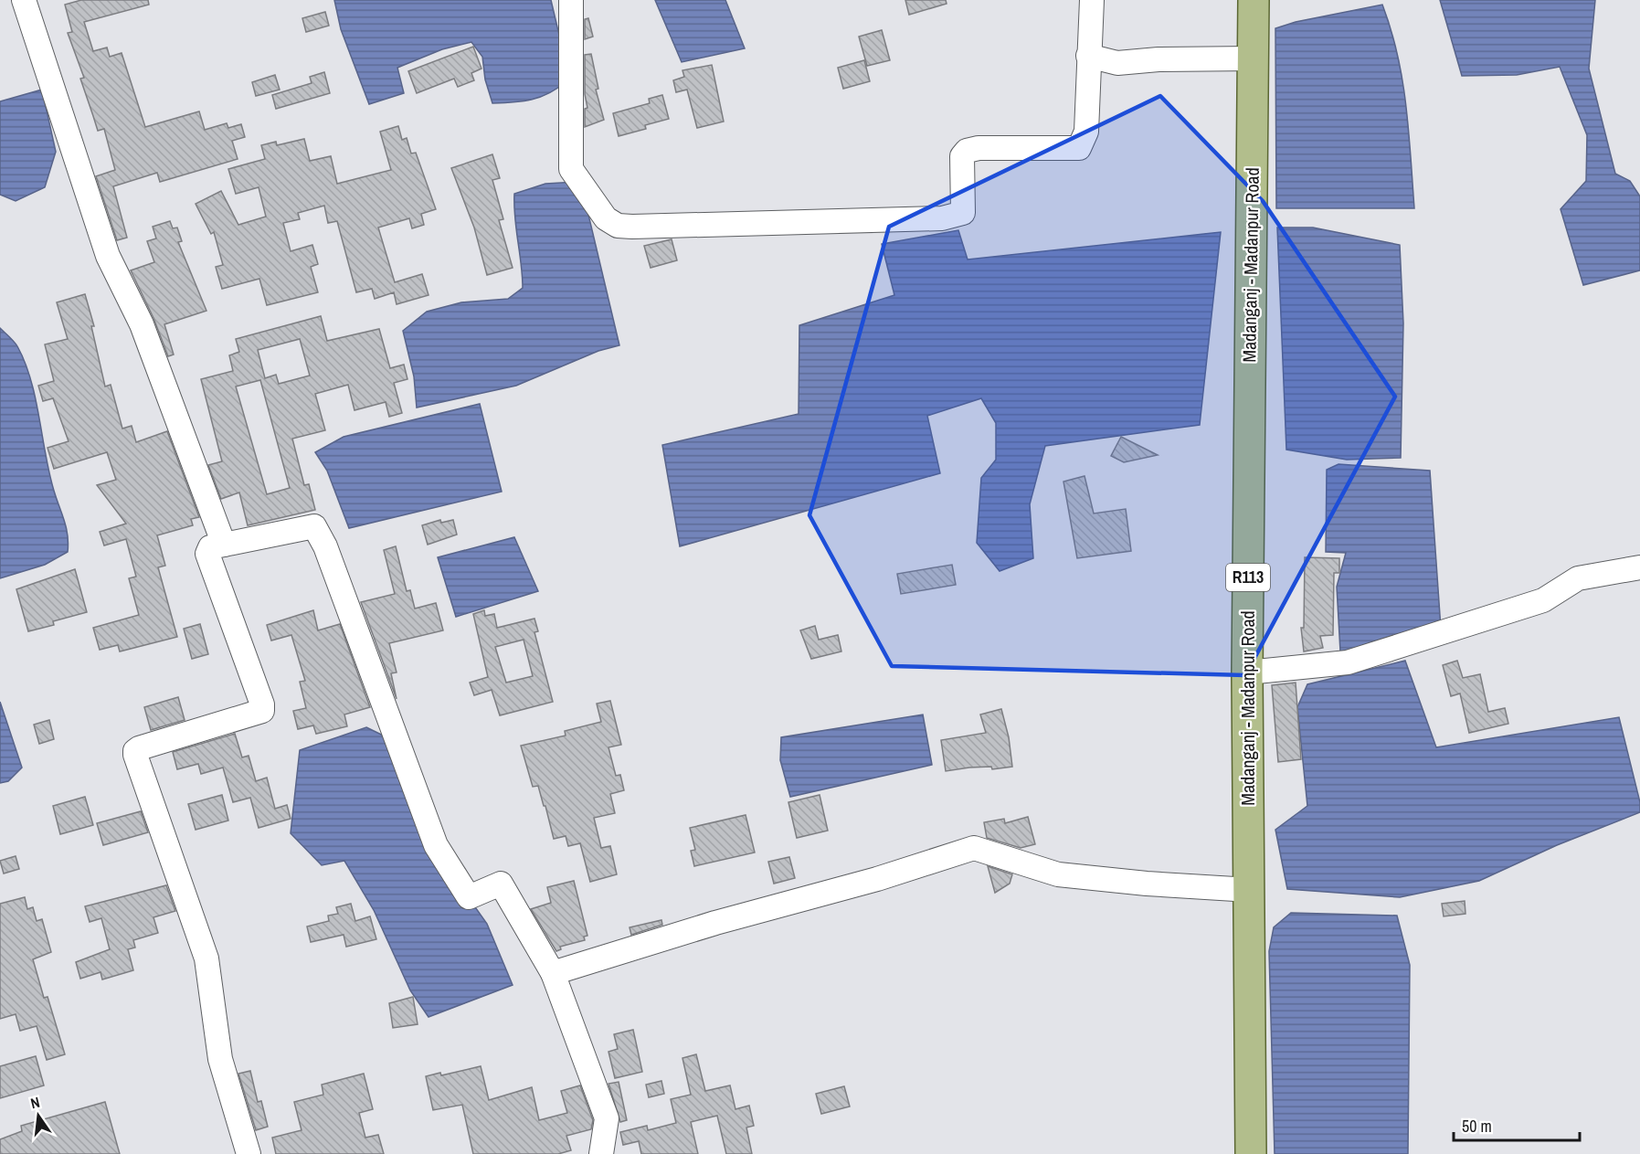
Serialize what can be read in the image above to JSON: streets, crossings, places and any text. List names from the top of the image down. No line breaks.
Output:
{"streets":{"main road":["Madanganj - Madanpur Road","R113"]},"scale_bar":"50 m","north":"top"}
